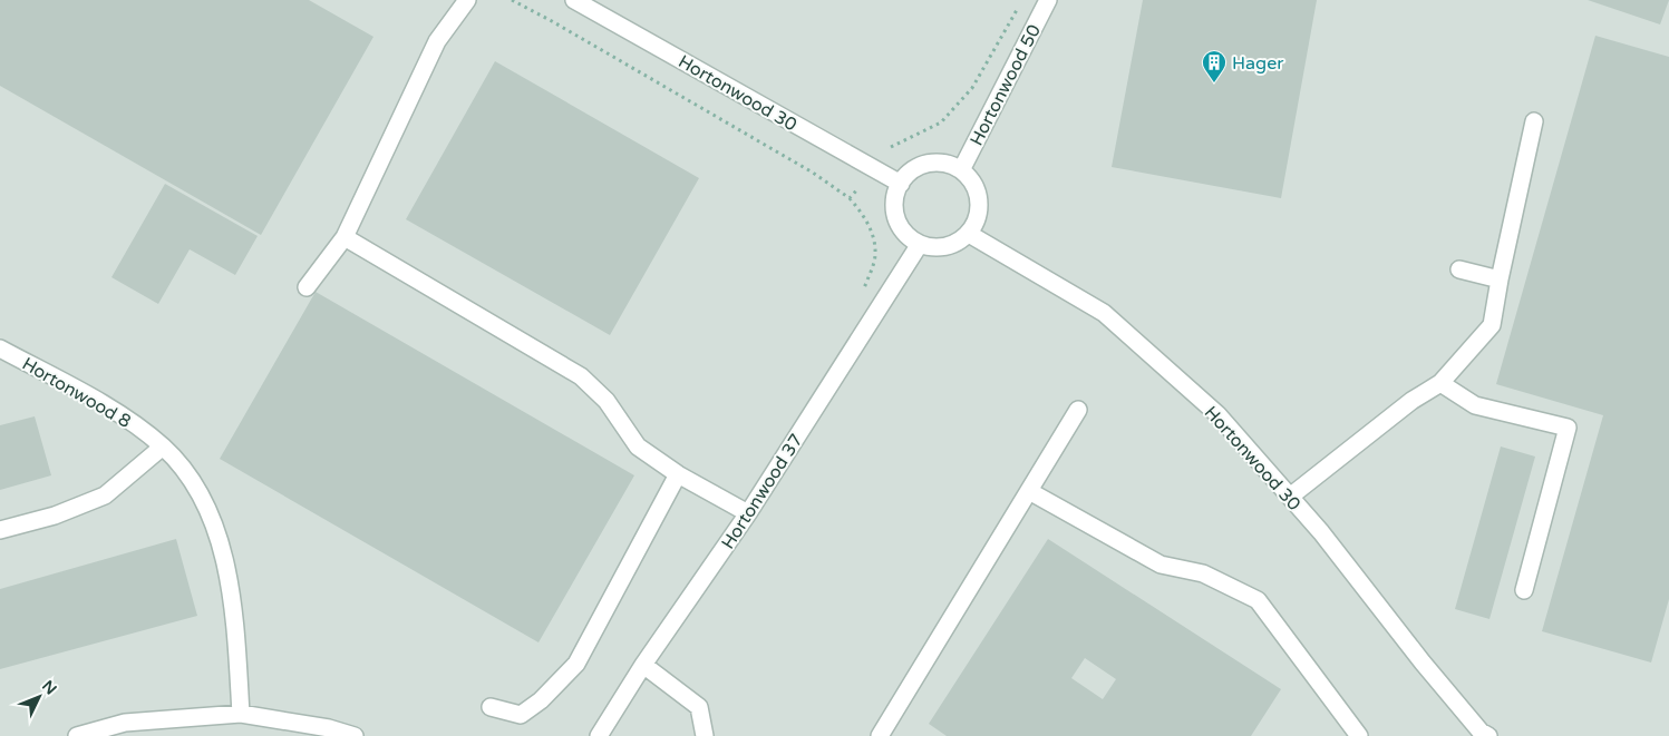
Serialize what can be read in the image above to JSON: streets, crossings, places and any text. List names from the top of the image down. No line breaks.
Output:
{"streets":{"street":["Hortonwood 50","Hortonwood 30","Hortonwood 8","Hortonwood 37"]},"crossings":[["Hortonwood 50","Hortonwood 30"],["Hortonwood 50","Hortonwood 37"],["Hortonwood 30","Hortonwood 37"]],"places":{"building":["Hager"]},"north":"top right"}
